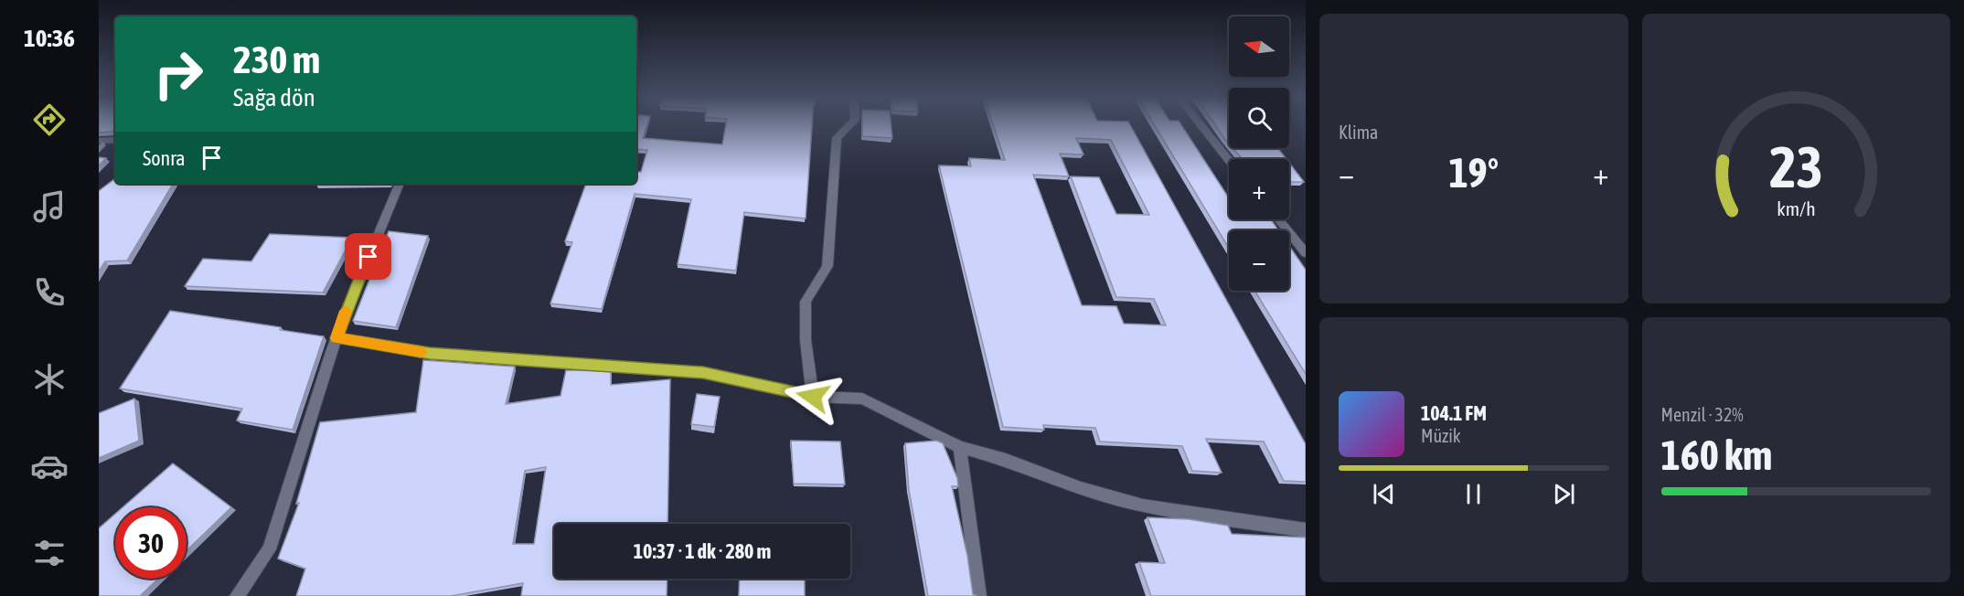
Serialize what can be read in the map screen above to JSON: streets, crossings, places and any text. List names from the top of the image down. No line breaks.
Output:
{"north":"left","page":{"tabs":"10:36","tile":["Klima",["Menzil · 32%","160 km"]],"map_buttons":["+","−"],"turn":["230 m","Sağa dön"],"then":"Sonra","heat":["−","19°","+"],"song":["104.1 FM","Müzik"],"limit":"30","trip":"10:37 · 1 dk · 280 m","gauge":["23","km/h"]}}
